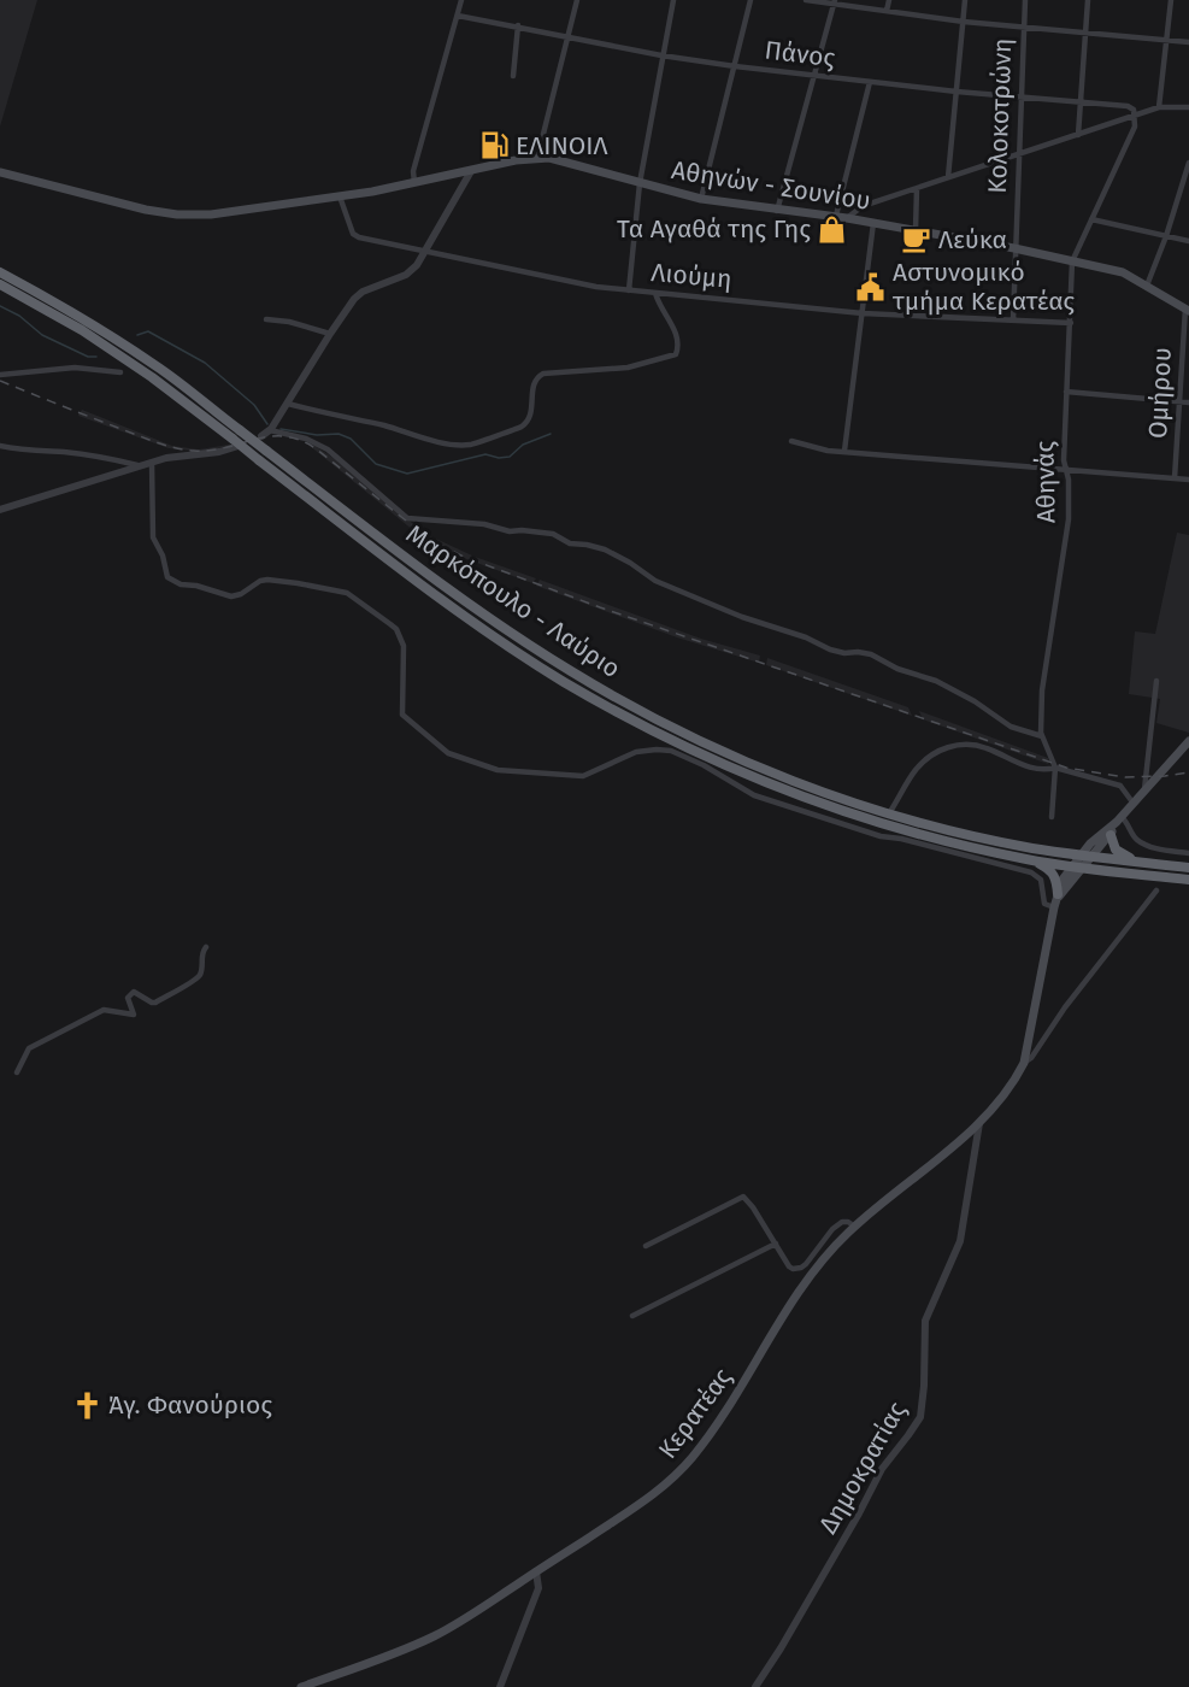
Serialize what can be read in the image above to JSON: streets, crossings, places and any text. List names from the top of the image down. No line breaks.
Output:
{"streets":{"highway":["Μαρκόπουλο - Λαύριο"],"main road":["Αθηνών - Σουνίου","Κερατέας"],"street":["Πάνος","Κολοκοτρώνη","Λιούμη","Ομήρου","Αθηνάς","Δημοκρατίας"]},"crossings":[["Πάνος","Κολοκοτρώνη"],["Πάνος","Αθηνάς"],["Κολοκοτρώνη","Αθηνών - Σουνίου"],["Κολοκοτρώνη","Λιούμη"],["Αθηνών - Σουνίου","Λιούμη"],["Αθηνών - Σουνίου","Ομήρου"],["Αθηνών - Σουνίου","Αθηνάς"],["Λιούμη","Αθηνάς"],["Κερατέας","Δημοκρατίας"]],"places":{"fuel station":["ΕΛΙΝΟΙΛ"],"shop":["Τα Αγαθά της Γης"],"cafe":["Λεύκα"],"public building":["Αστυνομικό τμήμα Κερατέας"],"church":["Άγ. Φανούριος"]}}
